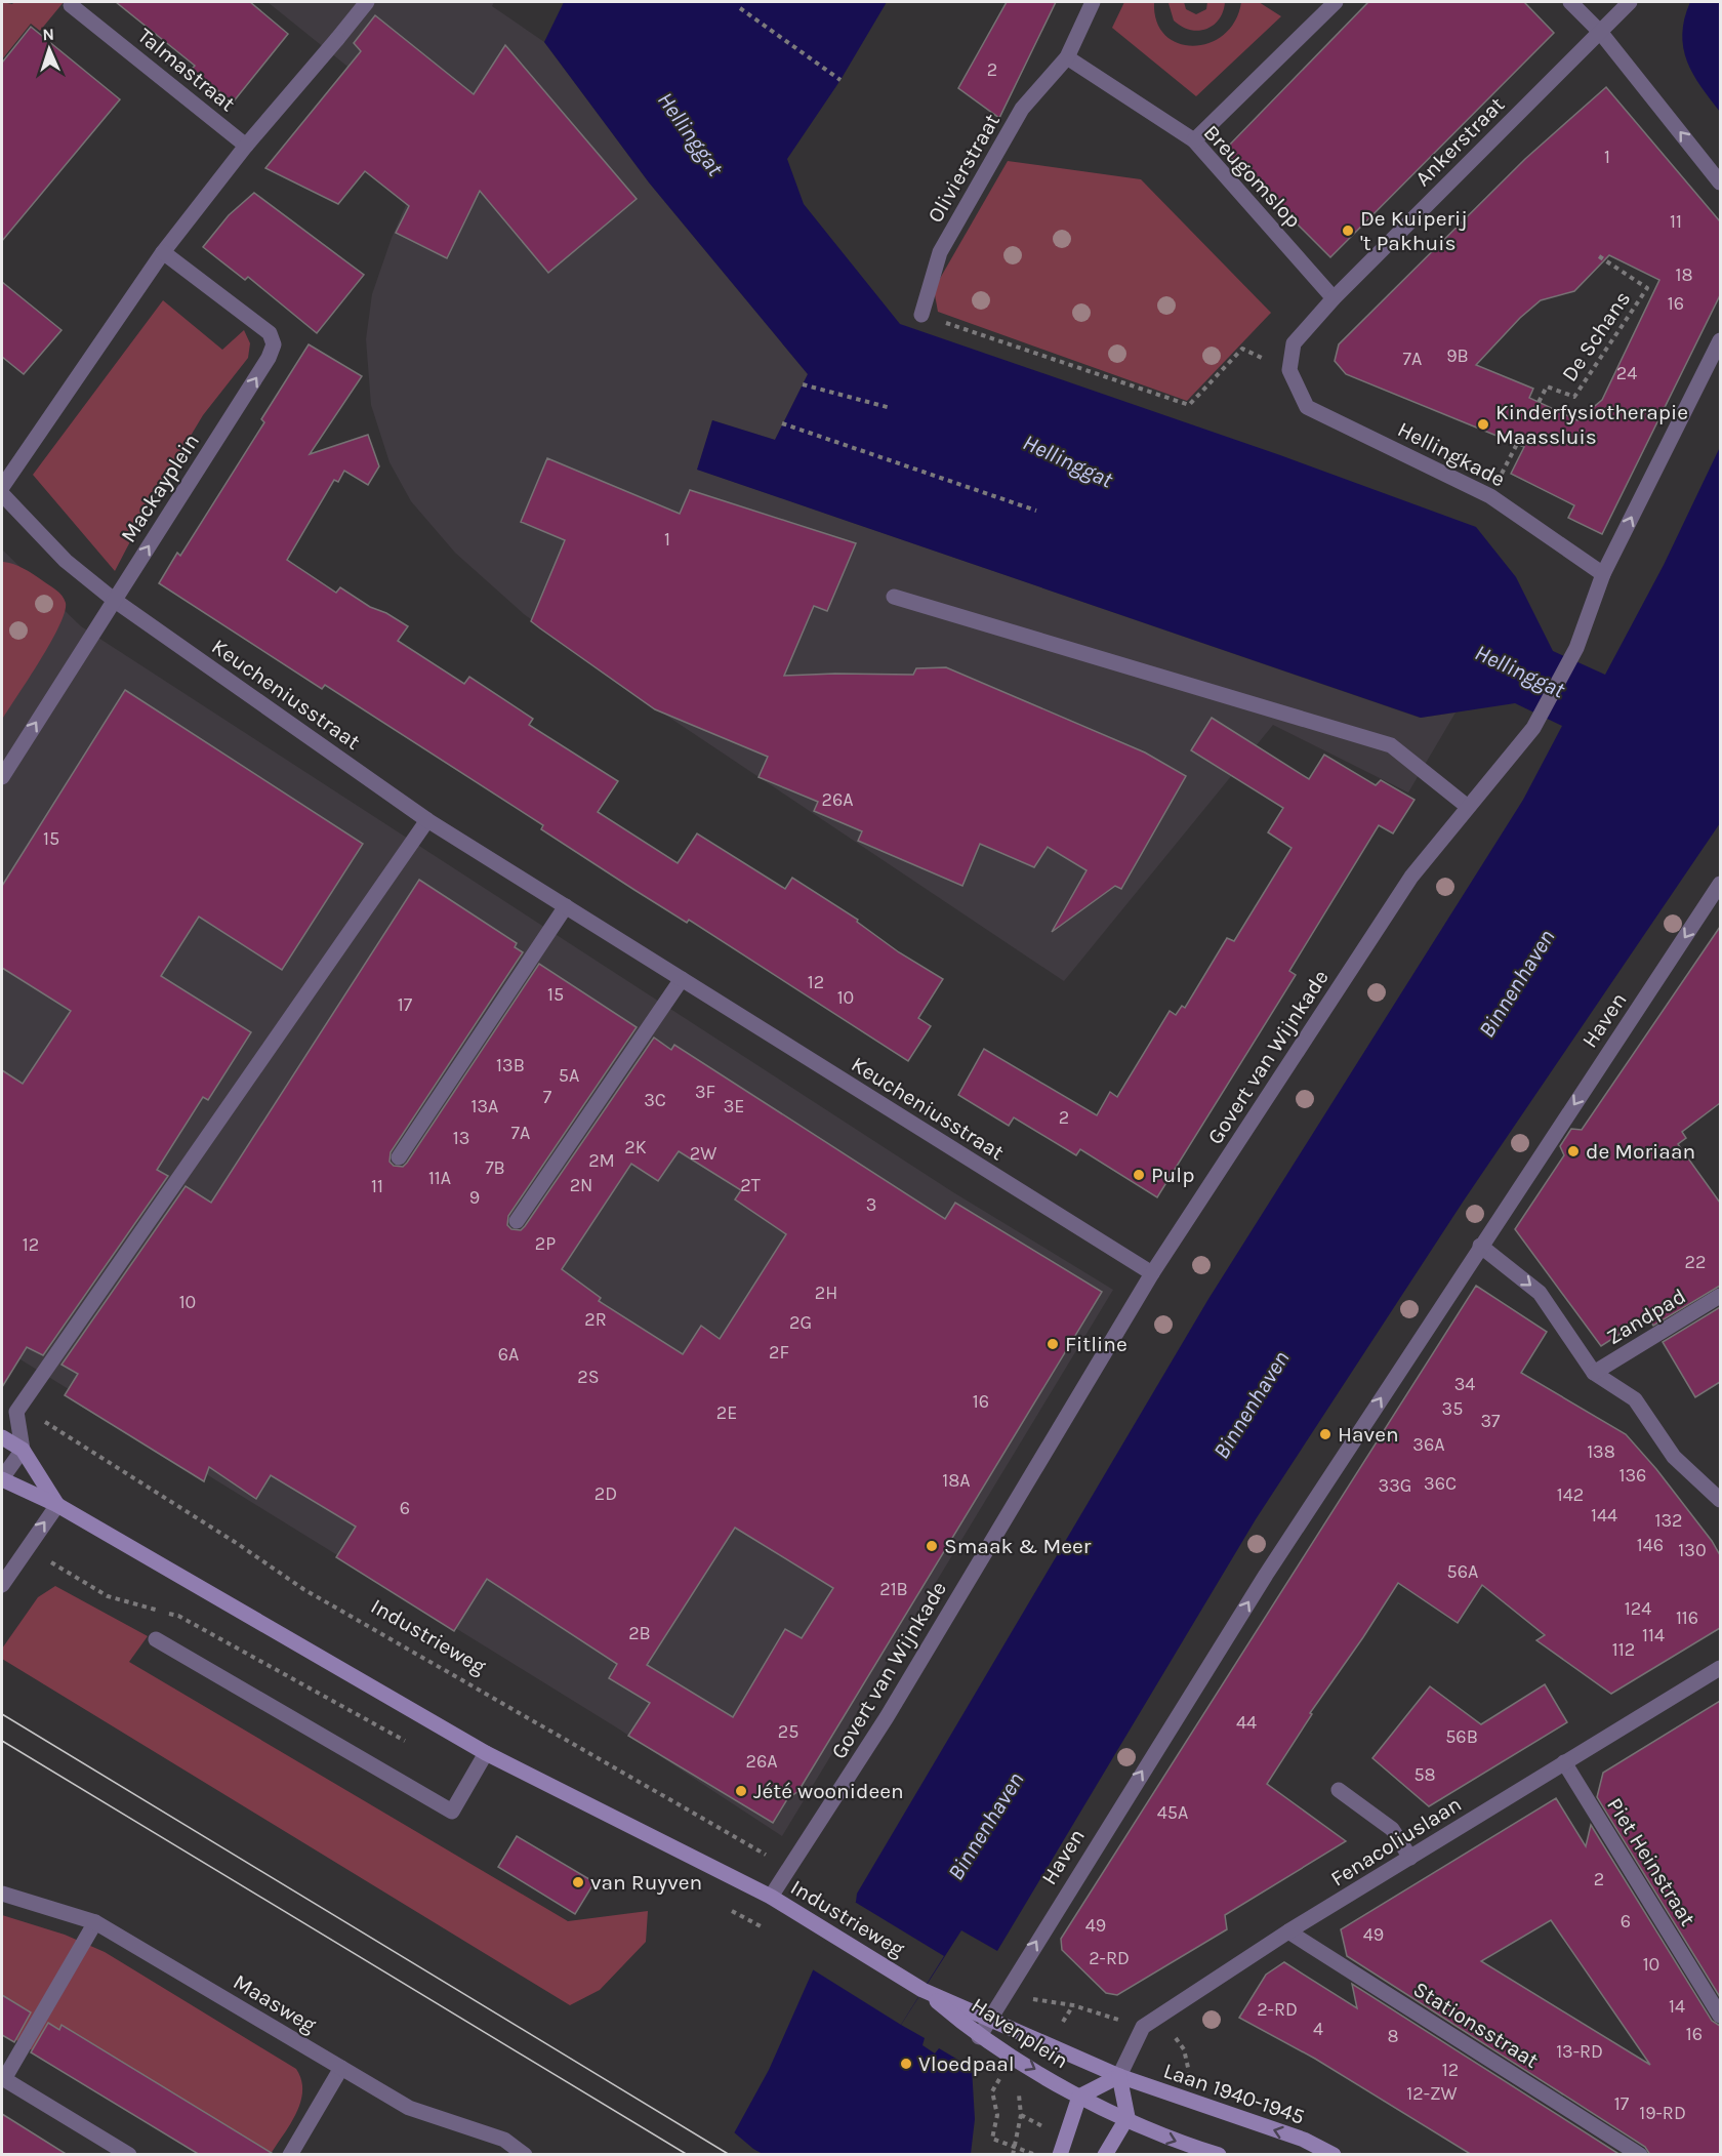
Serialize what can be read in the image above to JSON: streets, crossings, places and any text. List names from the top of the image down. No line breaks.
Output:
{"streets":{"main road":["Industrieweg","Havenplein","Laan 1940-1945"],"street":["Talmastraat","Ankerstraat","Olivierstraat","Breugomslop","Hellingkade","Mackayplein","Keucheniusstraat","Haven","Govert van Wijnkade","Zandpad","Fenacoliuslaan","Piet Heinstraat","Maasweg","Stationsstraat"],"path":["De Schans"]},"crossings":[["Ankerstraat","Breugomslop"],["Ankerstraat","Hellingkade"],["Olivierstraat","Breugomslop"],["Hellingkade","Govert van Wijnkade"],["Mackayplein","Keucheniusstraat"],["Keucheniusstraat","Govert van Wijnkade"],["Haven","Havenplein"],["Govert van Wijnkade","Industrieweg"],["Industrieweg","Havenplein"],["Fenacoliuslaan","Piet Heinstraat"],["Fenacoliuslaan","Stationsstraat"],["Havenplein","Laan 1940-1945"]],"water":["Hellinggat","Binnenhaven"],"places":["De Kuiperij 't Pakhuis","Kinderfysiotherapie Maassluis","de Moriaan","Pulp","Fitline","Haven","Smaak & Meer","Jété woonideen","van Ruyven","Vloedpaal"],"house_numbers":["2","1","11","18","16","9B","7A","24","1","26A","15","12","15","10","17","13B","5A","3F","7","3C","13A","3E","2","7A","13","2K","2W","2M","7B","11A","2N","2T","11","9","3","2P","12","22","2H","10","2R","2G","2F","6A","2S","34","16","35","2E","37","36A","138","136","18A","36C","33G","2D","142","6","144","132","146","130","56A","21B","124","116","2B","114","112","44","25","56B","26A","58","45A","2","6","49","49","2-RD","10","14","2-RD","4","16","8","13-RD","12","12-ZW","17","19-RD"],"north":"top"}
